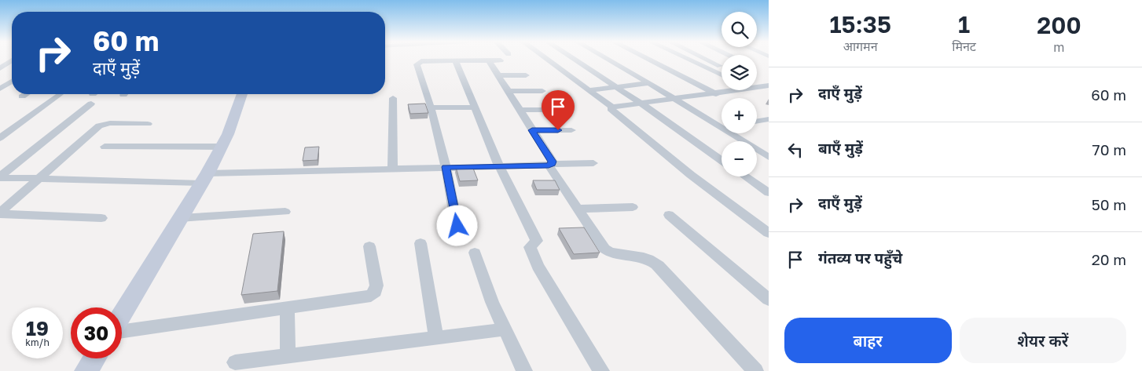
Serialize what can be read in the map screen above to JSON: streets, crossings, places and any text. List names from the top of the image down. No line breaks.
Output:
{"page":{"eta":["15:35","आगमन","1","मिनट","200","m"],"map_buttons":["+","−"],"turn":["60 m","दाएँ मुड़ें"],"list":[{"name":"दाएँ मुड़ें","value":"60 m"},{"name":"बाएँ मुड़ें","value":"70 m"},{"name":"दाएँ मुड़ें","value":"50 m"},{"name":"गंतव्य पर पहुँचे","value":"20 m"}],"speed":"19 km/h","limit":"30","buttons":["बाहर","शेयर करें"]}}
